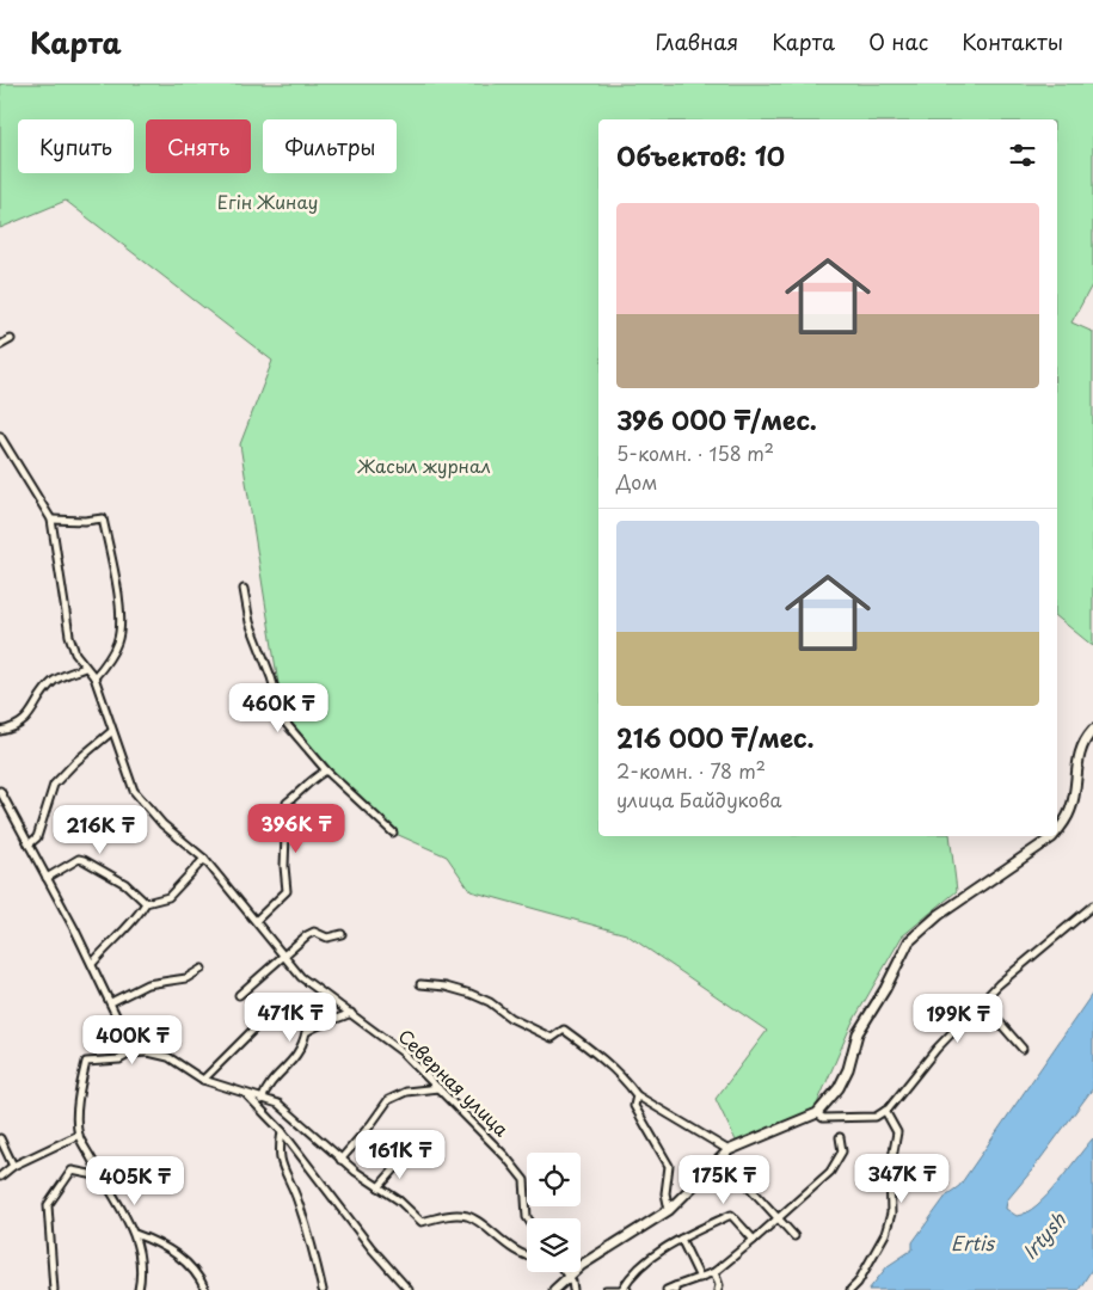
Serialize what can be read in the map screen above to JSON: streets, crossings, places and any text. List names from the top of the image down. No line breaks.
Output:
{"streets":{"street":["Северная улица"]},"water":["Irtysh","Ertis"],"parks":["Егін Жинау","Жасыл журнал"],"page":{"header":"Карта","nav":["Главная","Карта","О нас","Контакты"],"chip":["Купить","Снять","Фильтры"],"heading":"Объектов: 10","list":[{"name":"396 000 ₸/мес.","note":"5-комн. · 158 m² · Дом"},{"name":"216 000 ₸/мес.","note":"2-комн. · 78 m² · улица Байдукова"}],"price":["460K ₸","396K ₸","216K ₸","471K ₸","199K ₸","400K ₸","161K ₸","347K ₸","175K ₸","405K ₸"]}}
